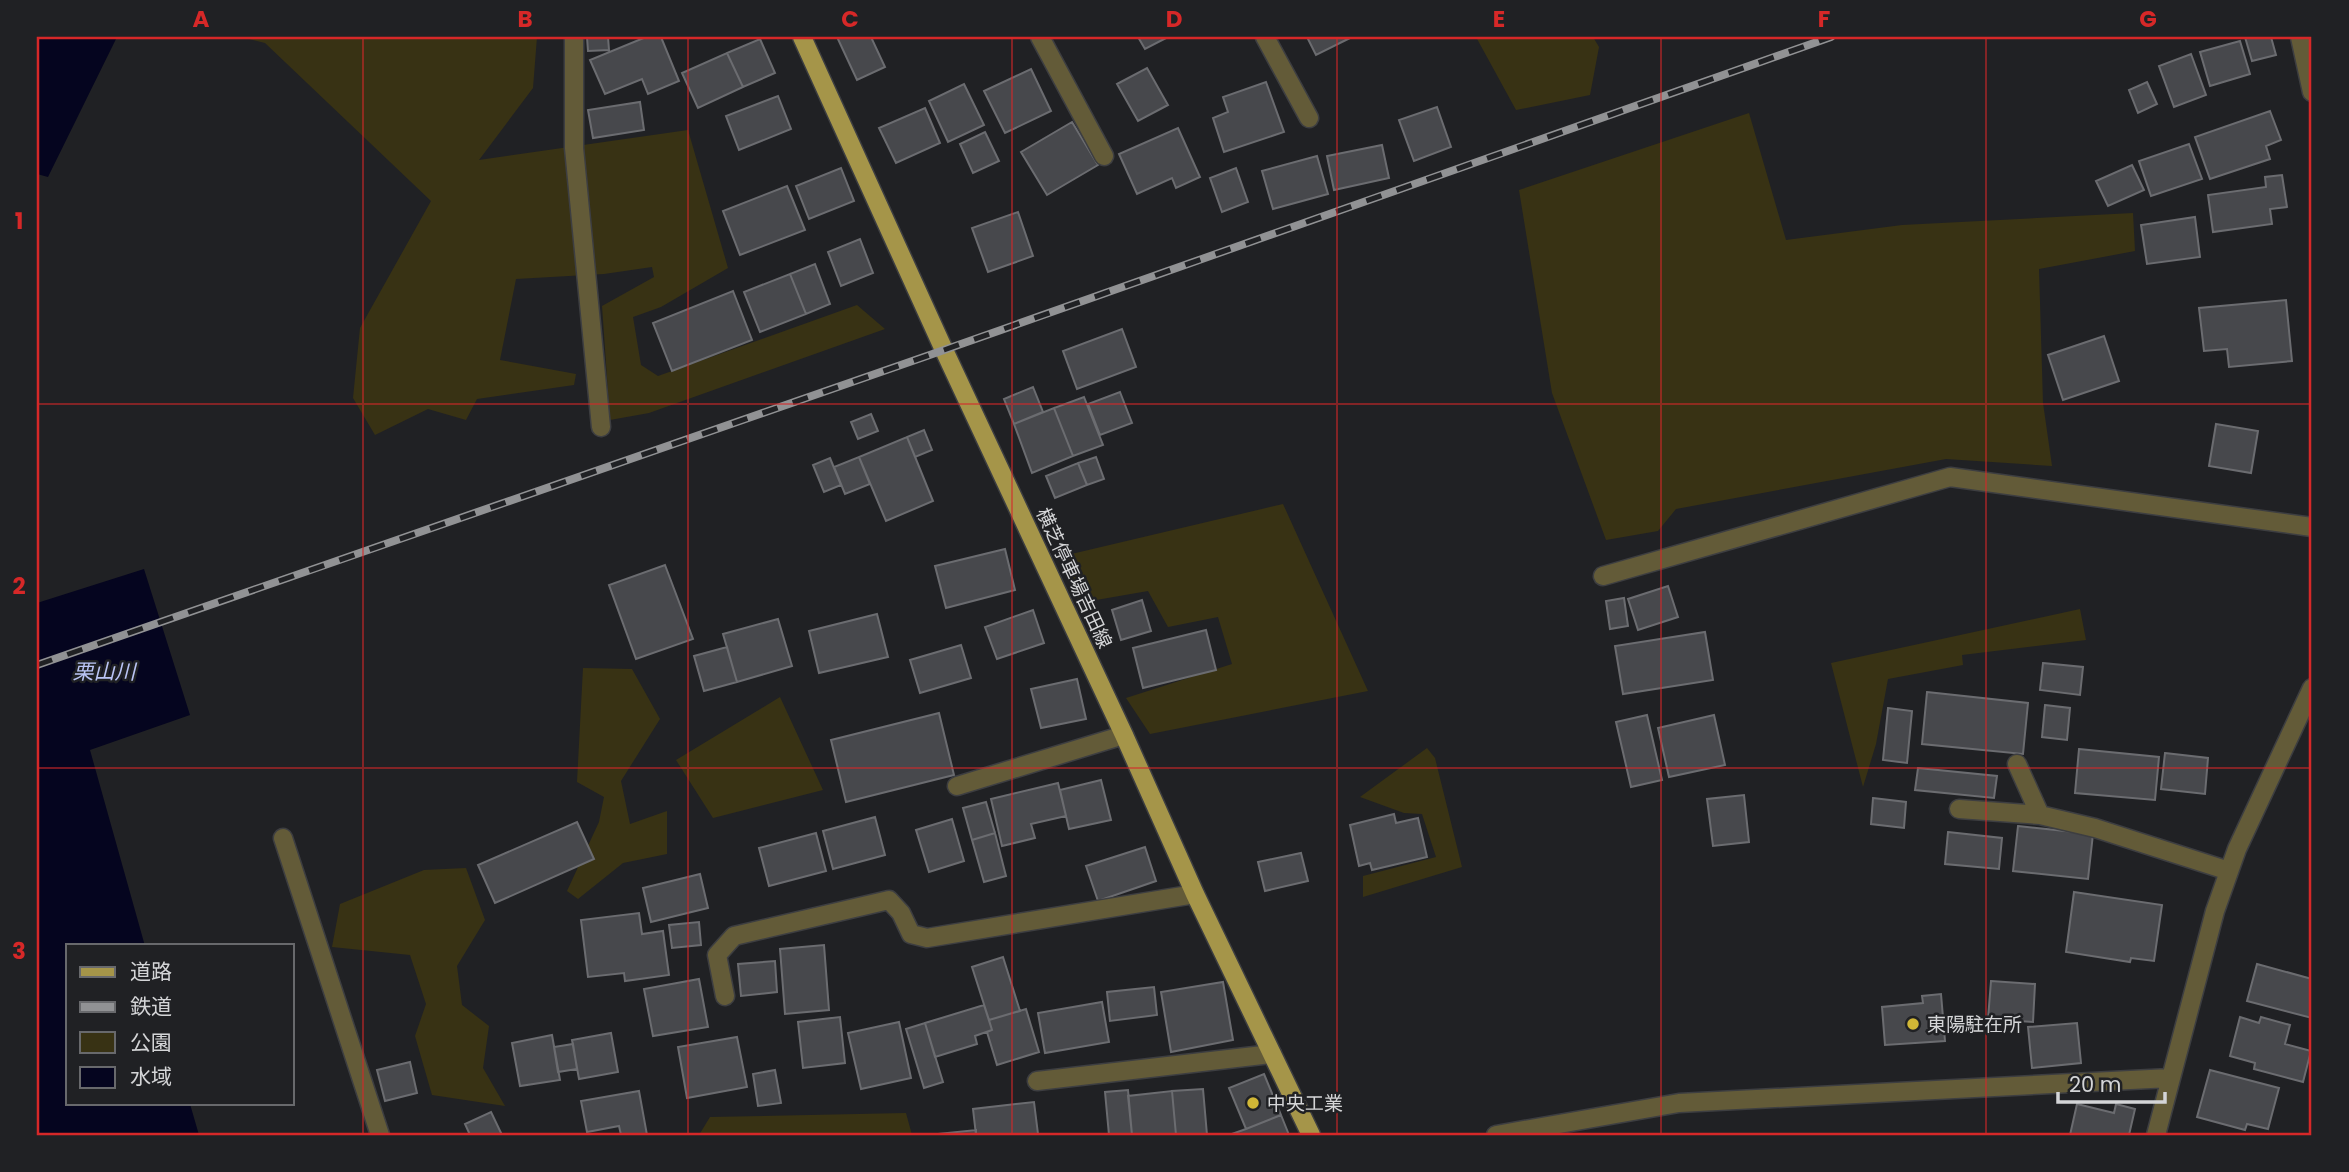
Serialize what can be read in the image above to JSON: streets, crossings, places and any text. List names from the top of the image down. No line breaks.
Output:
{"streets":{"main road":["横芝停車場吉田線"]},"water":["栗山川"],"places":["東陽駐在所","中央工業"],"legend":["道路","鉄道","公園","水域"],"scale_bar":"20 m","grid":{"columns":["A","B","C","D","E","F","G"],"rows":["1","2","3"]}}
